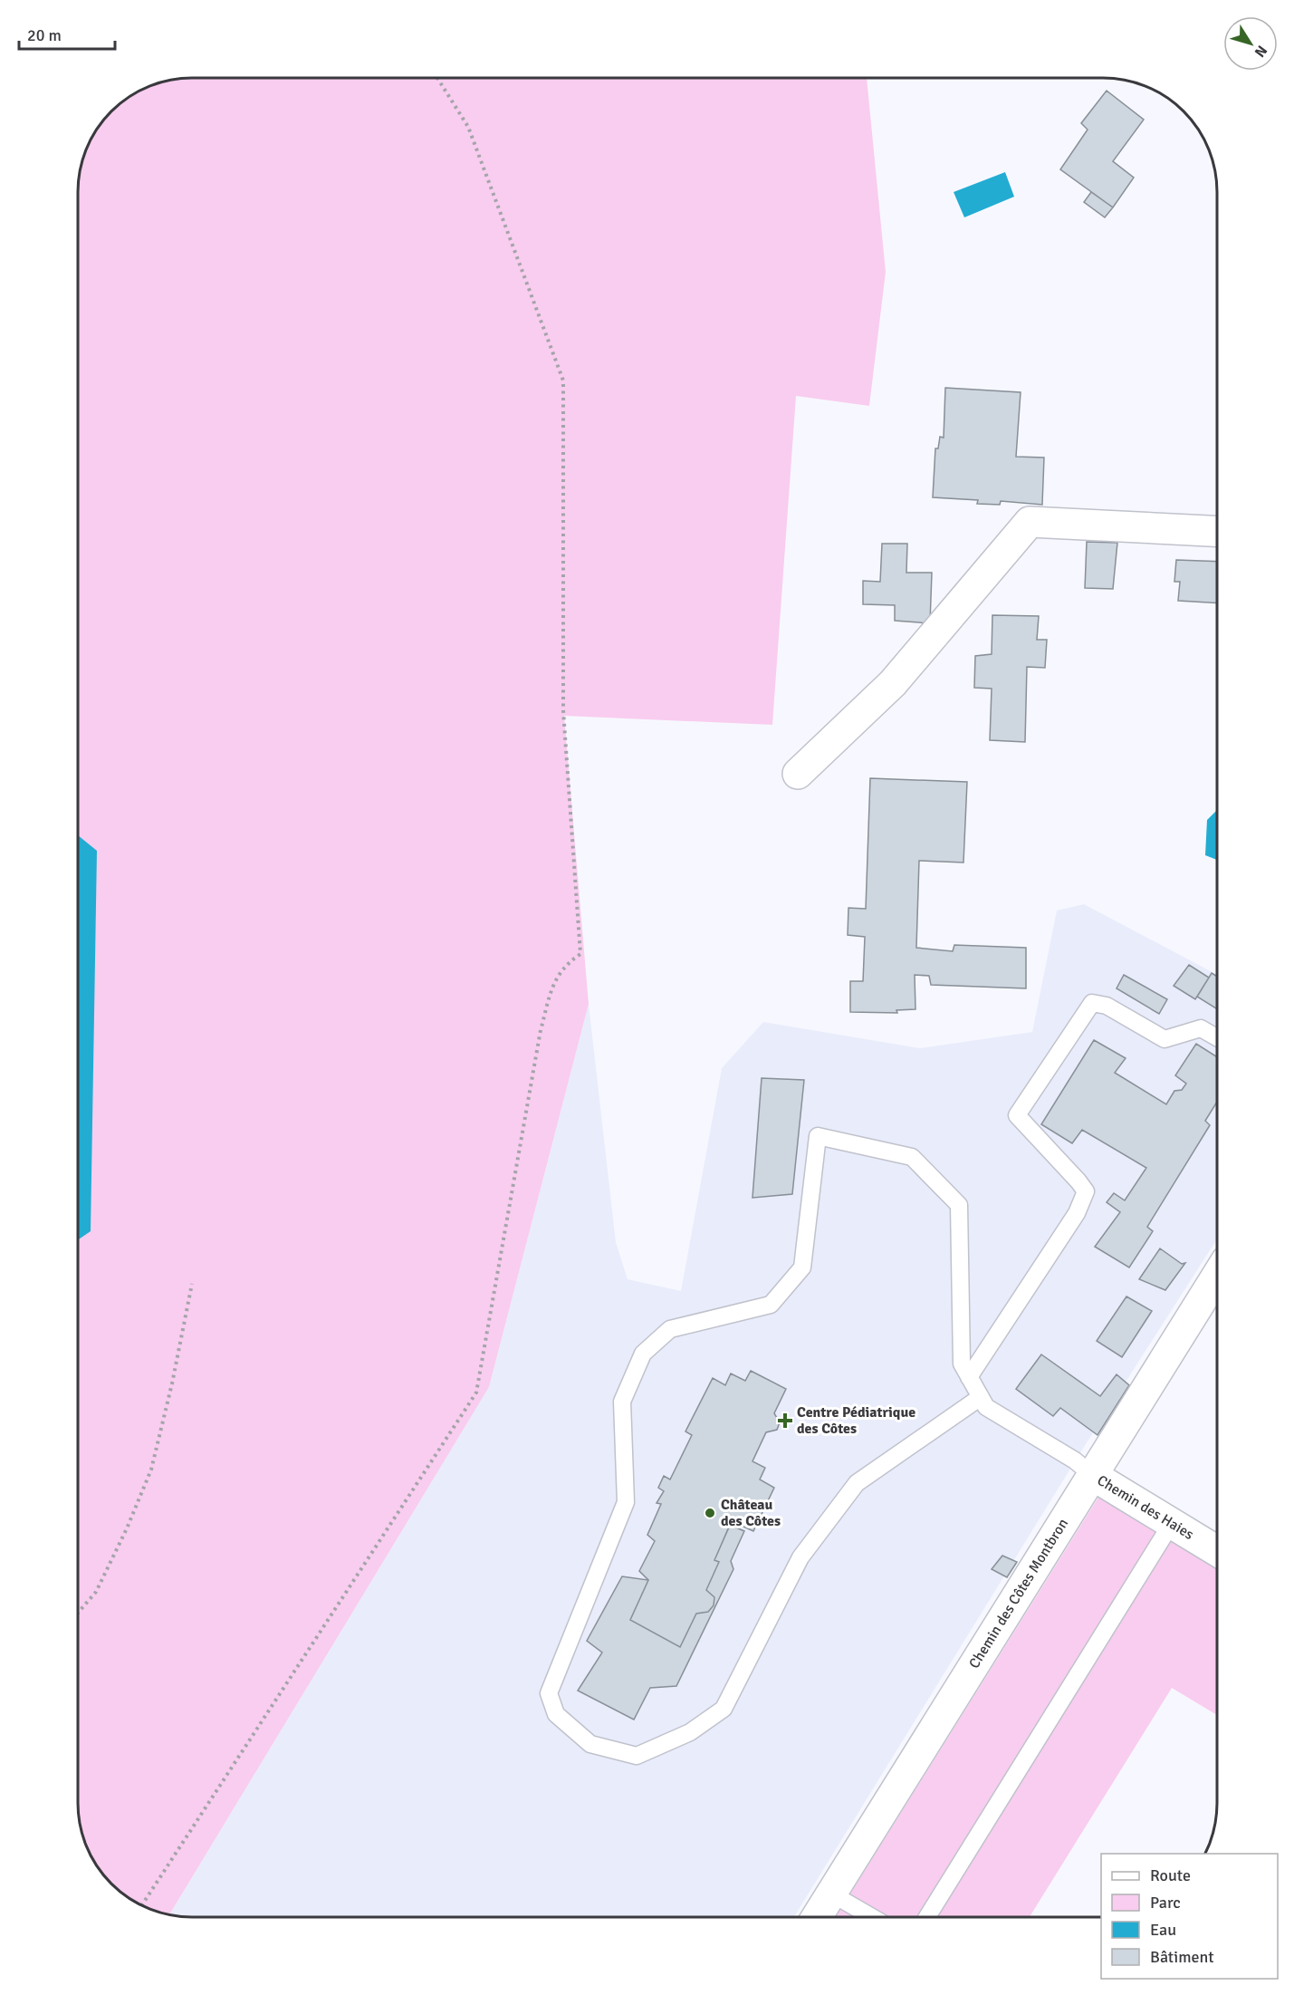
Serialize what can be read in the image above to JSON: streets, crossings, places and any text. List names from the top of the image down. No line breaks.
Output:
{"streets":{"street":["Chemin des Haies","Chemin des Côtes Montbron"]},"crossings":[["Chemin des Haies","Chemin des Côtes Montbron"]],"places":{"health":["Centre Pédiatrique des Côtes"],"other":["Château des Côtes"]},"legend":["Route","Parc","Eau","Bâtiment"],"scale_bar":"20 m","north":"bottom right"}
